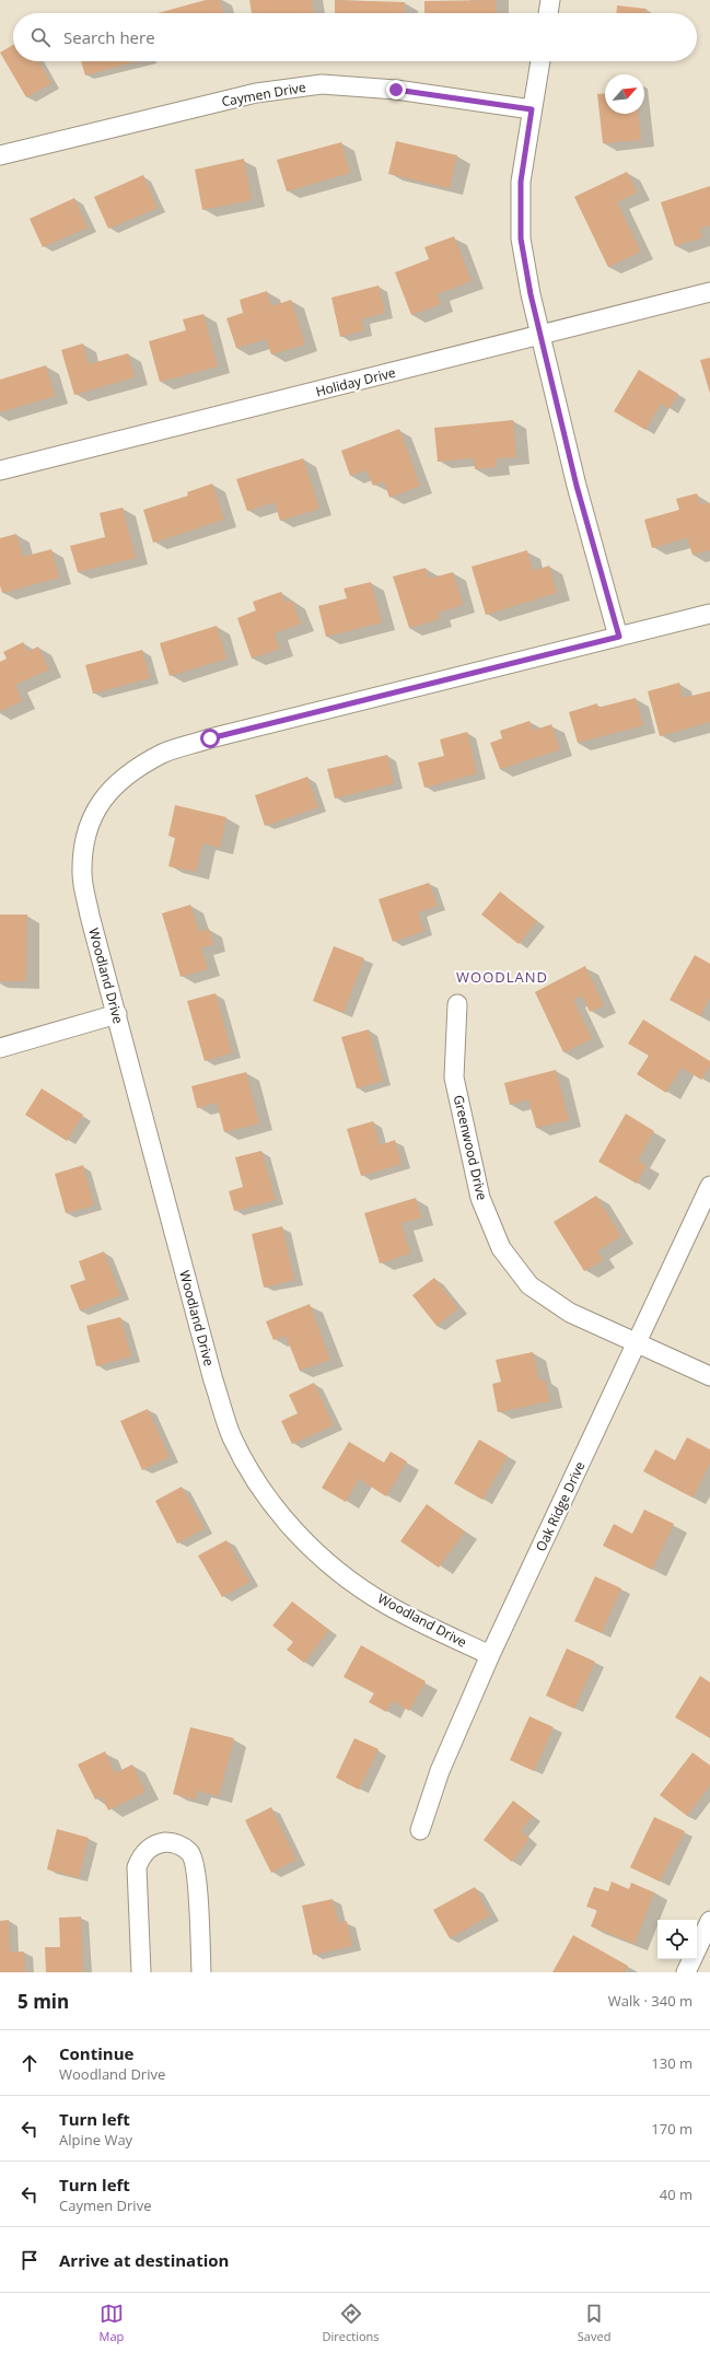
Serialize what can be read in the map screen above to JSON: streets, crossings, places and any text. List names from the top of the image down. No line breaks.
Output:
{"streets":{"street":["Caymen Drive","Holiday Drive","Woodland Drive","Greenwood Drive","Oak Ridge Drive"]},"crossings":[["Woodland Drive","Oak Ridge Drive"],["Greenwood Drive","Oak Ridge Drive"]],"districts":["WOODLAND"],"north":"top right","page":{"search":"Search here","heading":["5 min","Walk · 340 m"],"list":[["Continue","Woodland Drive","130 m"],["Turn left","Alpine Way","170 m"],["Turn left","Caymen Drive","40 m"],"Arrive at destination"],"nav":["Map","Directions","Saved"]}}
